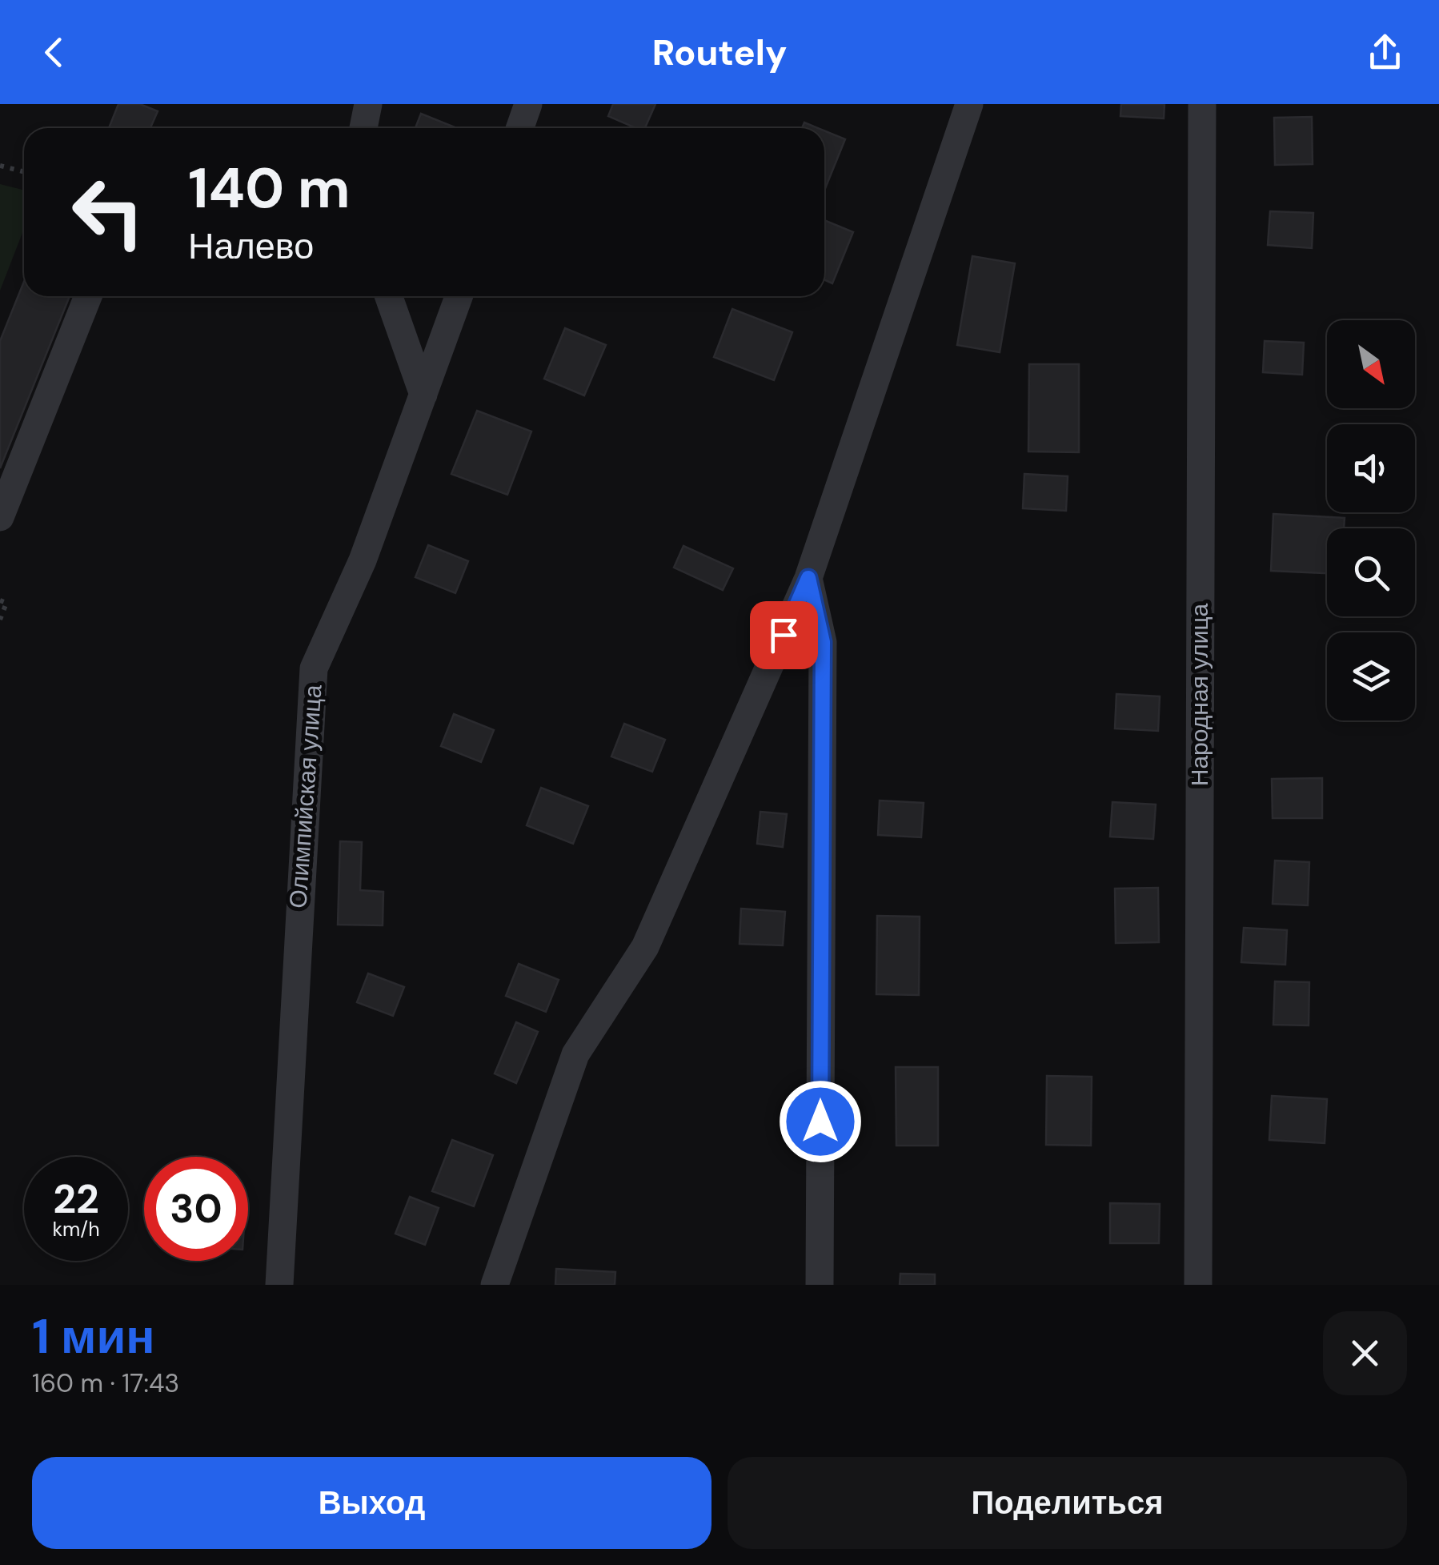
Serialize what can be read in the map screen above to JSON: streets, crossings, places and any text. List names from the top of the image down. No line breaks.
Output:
{"streets":{"street":["Народная улица","Олимпийская улица"]},"north":"bottom right","page":{"header":"Routely","turn":["140 m","Налево"],"speed":"22 km/h","limit":"30","heading":["1 мин","160 m · 17:43"],"buttons":["Выход","Поделиться"]}}
